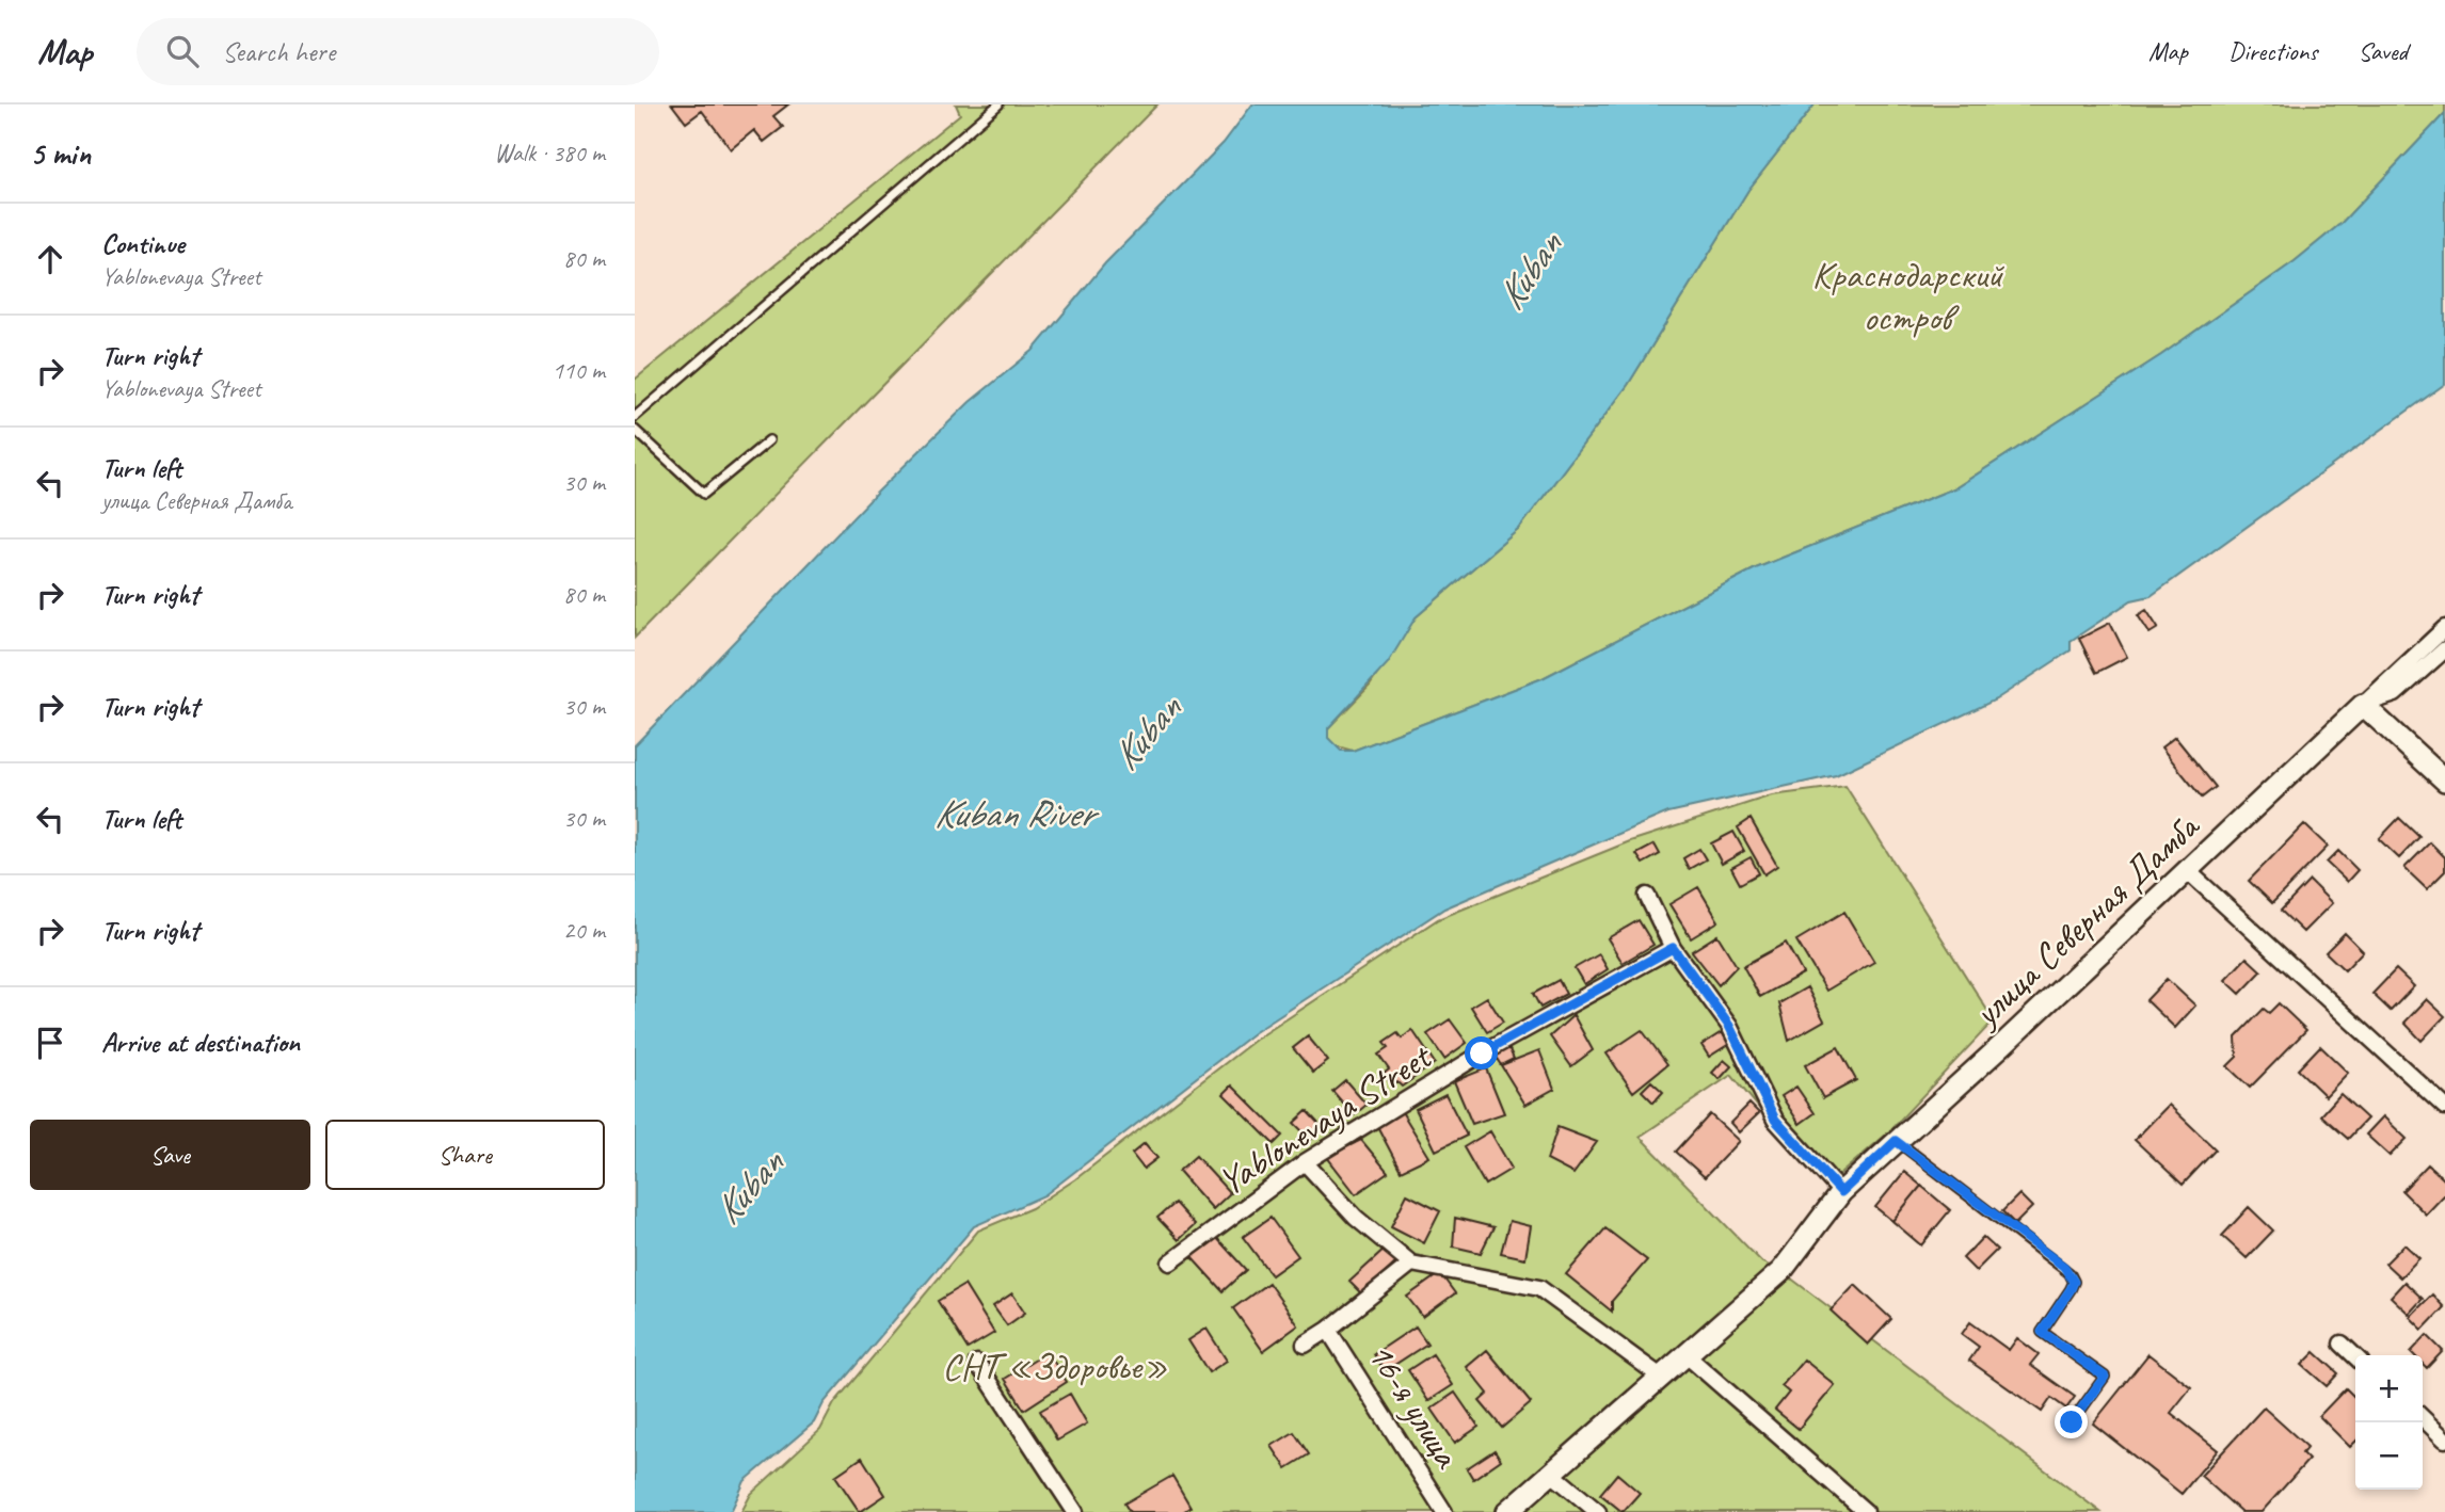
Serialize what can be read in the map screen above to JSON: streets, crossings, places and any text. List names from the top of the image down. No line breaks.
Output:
{"streets":{"street":["улица Северная Дамба","Yablonevaya Street","16-я улица"]},"water":["Kuban","Kuban River"],"parks":["Краснодарский остров","СНТ «Здоровье»"],"page":{"header":"Map","search":"Search here","nav":["Map","Directions","Saved"],"heading":["5 min","Walk · 380 m"],"list":[["Continue","Yablonevaya Street","80 m"],["Turn right","Yablonevaya Street","110 m"],["Turn left","улица Северная Дамба","30 m"],["Turn right","80 m"],["Turn right","30 m"],["Turn left","30 m"],["Turn right","20 m"],"Arrive at destination"],"buttons":["Save","Share"],"map_buttons":["+","−"]}}
